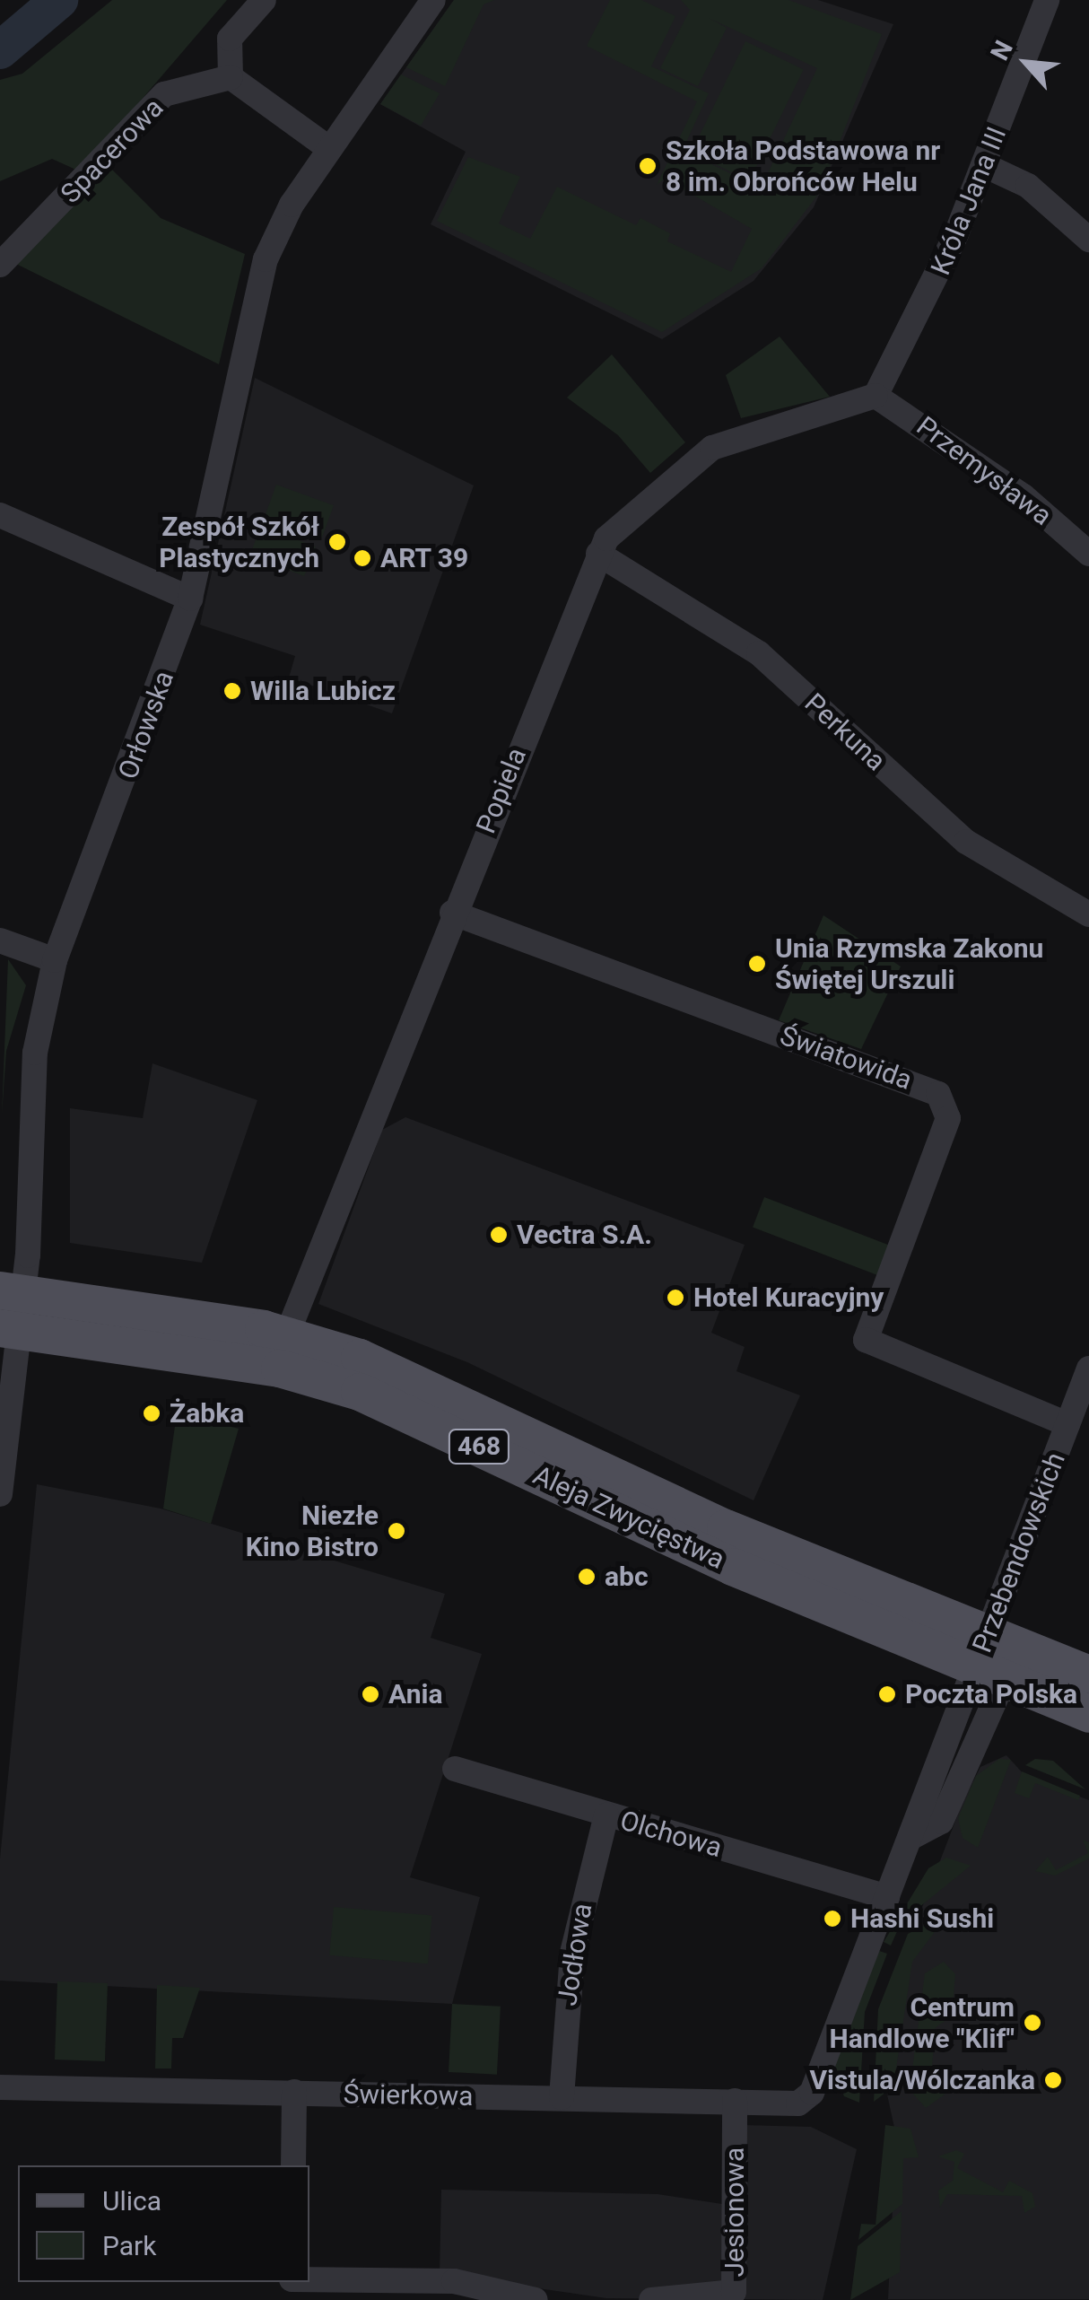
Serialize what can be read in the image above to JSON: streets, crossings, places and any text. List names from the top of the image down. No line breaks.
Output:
{"streets":{"main road":["468","Aleja Zwycięstwa"],"street":["Spacerowa","Króla Jana III","Przemysława","Orłowska","Perkuna","Popiela","Światowida","Przebendowskich","Olchowa","Jodłowa","Świerkowa","Jesionowa"]},"crossings":[["Króla Jana III","Przemysława"],["Króla Jana III","Popiela"],["Przemysława","Popiela"],["Orłowska","Aleja Zwycięstwa"],["Perkuna","Popiela"],["Popiela","Światowida"],["Popiela","Aleja Zwycięstwa"],["Światowida","Przebendowskich"],["Aleja Zwycięstwa","Przebendowskich"],["Przebendowskich","Olchowa"],["Przebendowskich","Świerkowa"],["Olchowa","Jodłowa"],["Jodłowa","Świerkowa"],["Świerkowa","Jesionowa"]],"places":["Szkoła Podstawowa nr 8 im. Obrońców Helu","Zespół Szkół Plastycznych","ART 39","Willa Lubicz","Unia Rzymska Zakonu Świętej Urszuli","Vectra S.A.","Hotel Kuracyjny","Żabka","Niezłe Kino Bistro","abc","Ania","Poczta Polska","Hashi Sushi","Centrum Handlowe \"Klif\"","Vistula/Wólczanka"],"legend":["Ulica","Park"],"north":"top left"}
